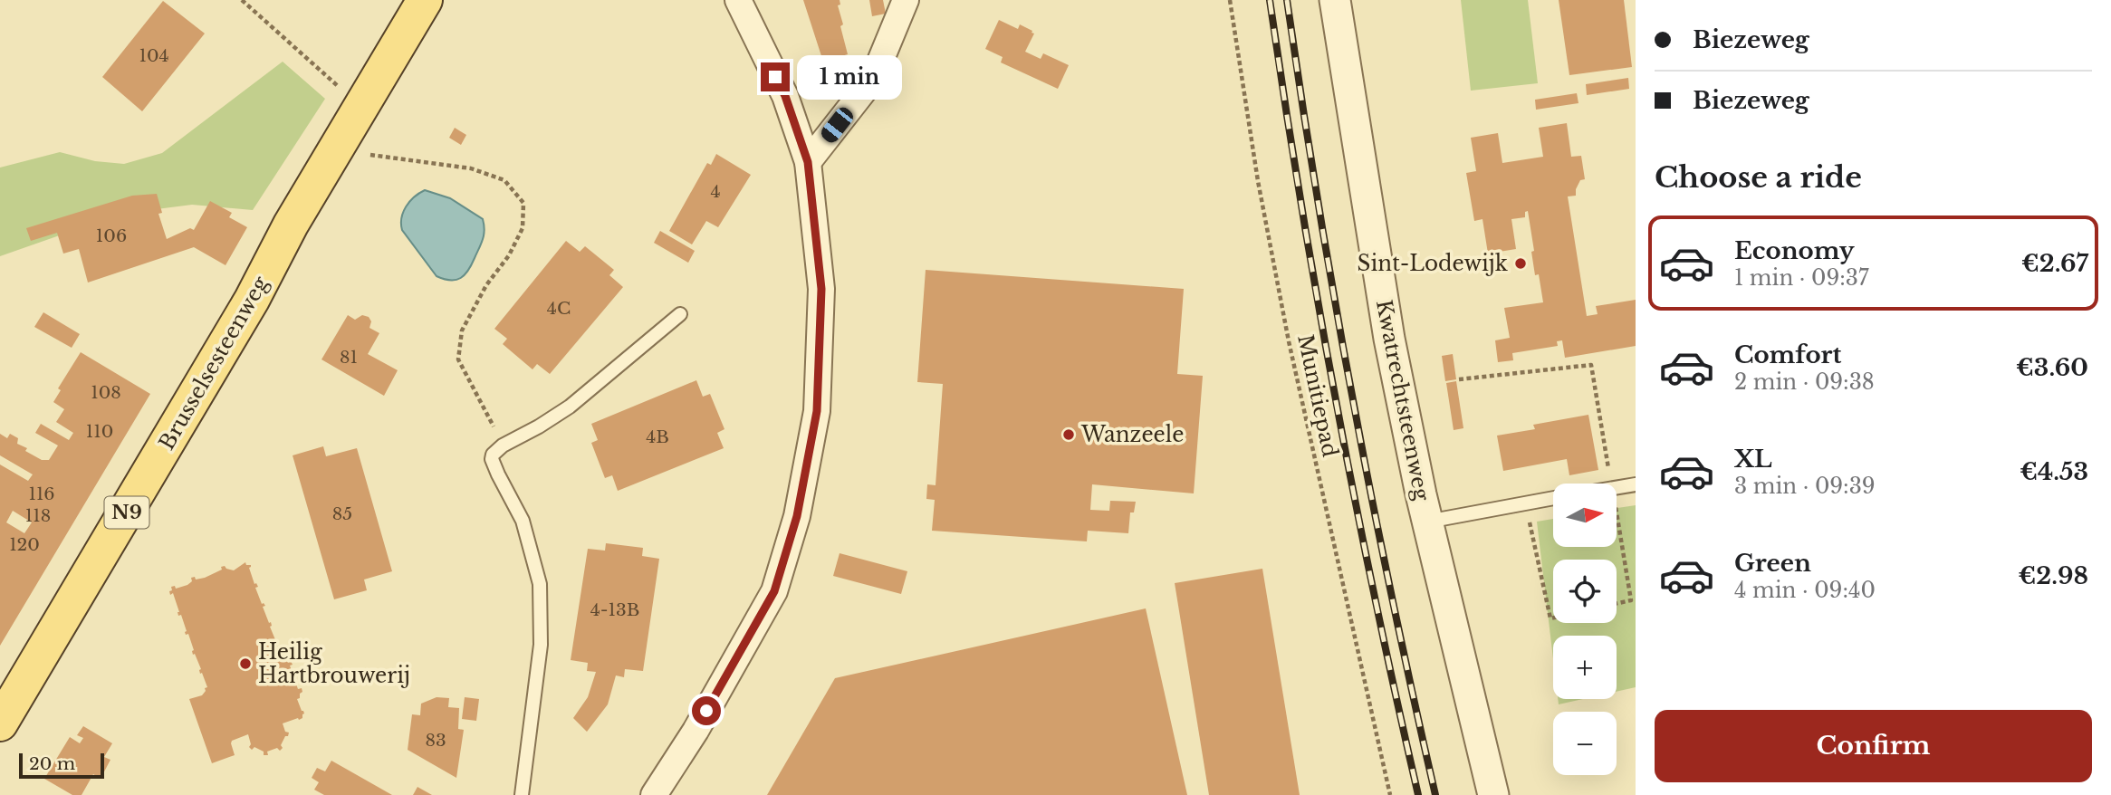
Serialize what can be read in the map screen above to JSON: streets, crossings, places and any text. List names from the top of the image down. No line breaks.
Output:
{"streets":{"main road":["Brusselsesteenweg","N9"],"street":["Kwatrechtsteenweg"],"path":["Munitiepad"]},"places":["Sint-Lodewijk","Wanzeele","Heilig Hartbrouwerij"],"house_numbers":["104","4","106","4C","81","108","110","4B","116","85","118","120","4-13B","83"],"scale_bar":"20 m","north":"right","page":{"banner":["Biezeweg","Biezeweg"],"bubble":"1 min","heading":"Choose a ride","list":[{"name":"Economy","note":"1 min · 09:37","value":"€2.67"},{"name":"Comfort","note":"2 min · 09:38","value":"€3.60"},{"name":"XL","note":"3 min · 09:39","value":"€4.53"},{"name":"Green","note":"4 min · 09:40","value":"€2.98"}],"map_buttons":["+","−"],"buttons":"Confirm","scale":"20 m"}}
